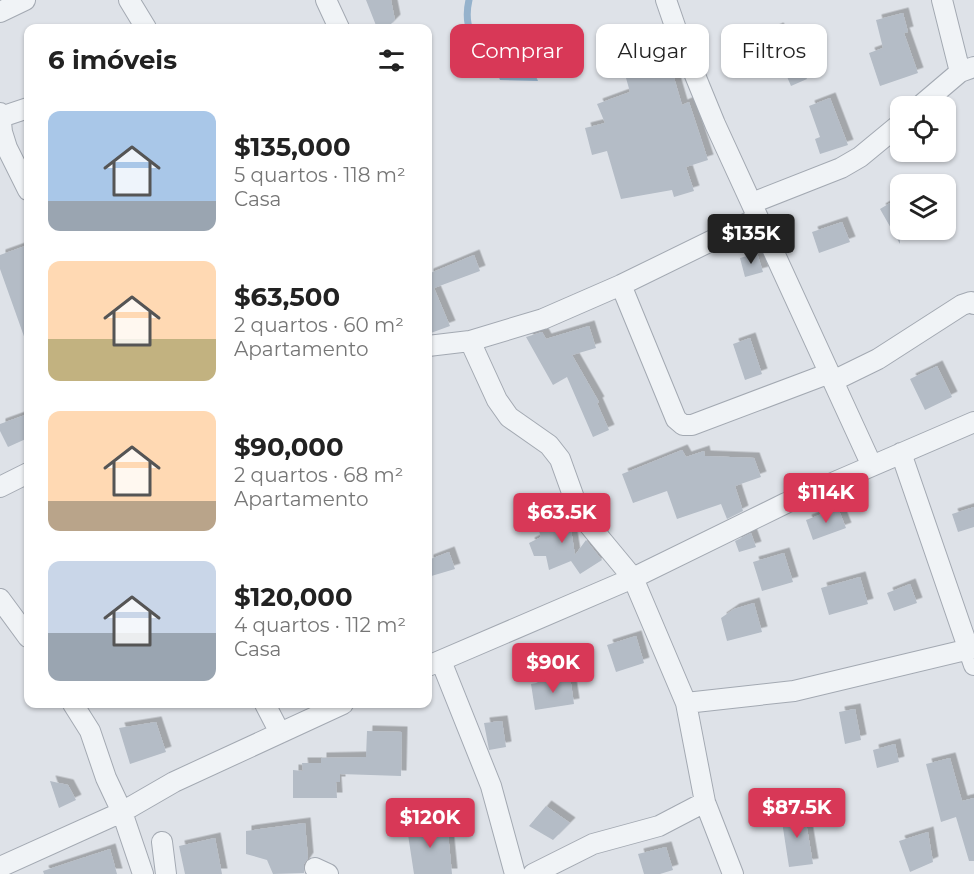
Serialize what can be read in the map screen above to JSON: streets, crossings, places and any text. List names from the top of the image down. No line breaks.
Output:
{"page":{"chip":["Comprar","Alugar","Filtros"],"heading":"6 imóveis","list":[{"name":"$135,000","note":"5 quartos · 118 m² · Casa"},{"name":"$63,500","note":"2 quartos · 60 m² · Apartamento"},{"name":"$90,000","note":"2 quartos · 68 m² · Apartamento"},{"name":"$120,000","note":"4 quartos · 112 m² · Casa"}],"price":["$135K","$114K","$63.5K","$90K","$87.5K","$120K"]}}
